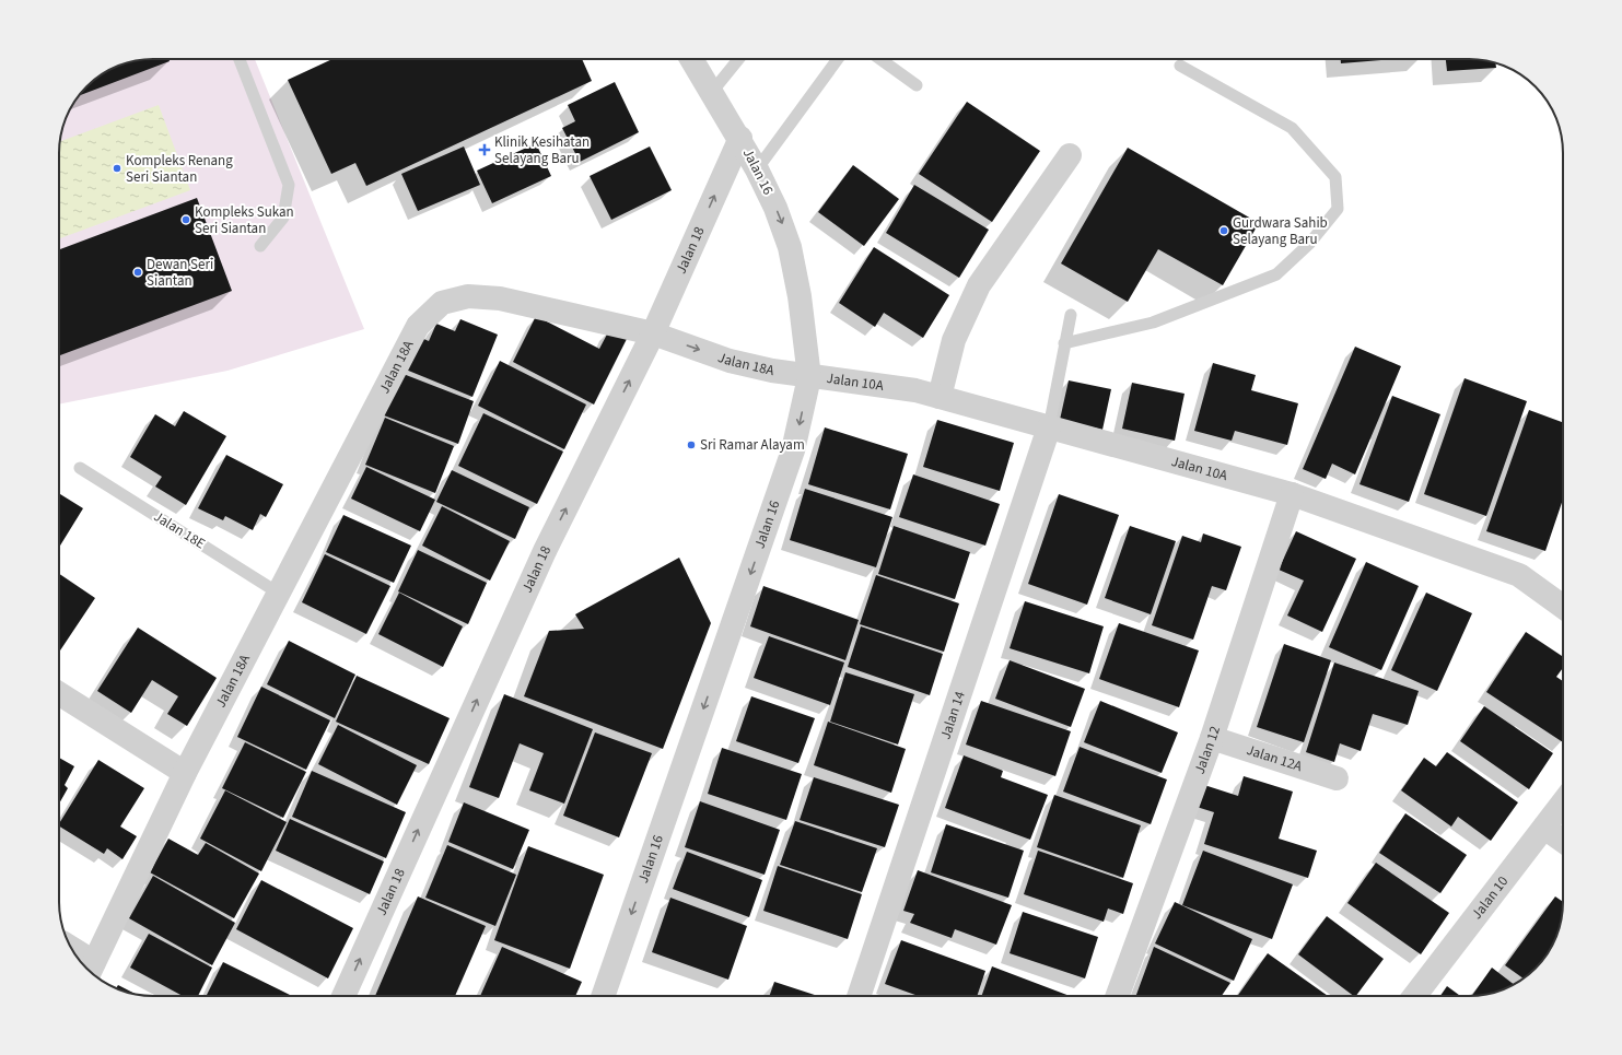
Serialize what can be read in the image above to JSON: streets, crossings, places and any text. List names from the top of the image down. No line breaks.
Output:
{"streets":{"street":["Jalan 16","Jalan 18","Jalan 18A","Jalan 10A","Jalan 14","Jalan 12","Jalan 12A","Jalan 10"],"lane":["Jalan 18E"]},"crossings":[["Jalan 16","Jalan 18"],["Jalan 16","Jalan 18A"],["Jalan 16","Jalan 10A"],["Jalan 18","Jalan 18A"],["Jalan 18A","Jalan 10A"],["Jalan 18A","Jalan 18E"],["Jalan 10A","Jalan 14"],["Jalan 10A","Jalan 12"],["Jalan 12","Jalan 12A"]],"one_way":["Jalan 16","Jalan 18"],"places":{"health":["Klinik Kesihatan Selayang Baru"],"other":["Kompleks Renang Seri Siantan","Kompleks Sukan Seri Siantan","Gurdwara Sahib Selayang Baru","Dewan Seri Siantan","Sri Ramar Alayam"]}}
